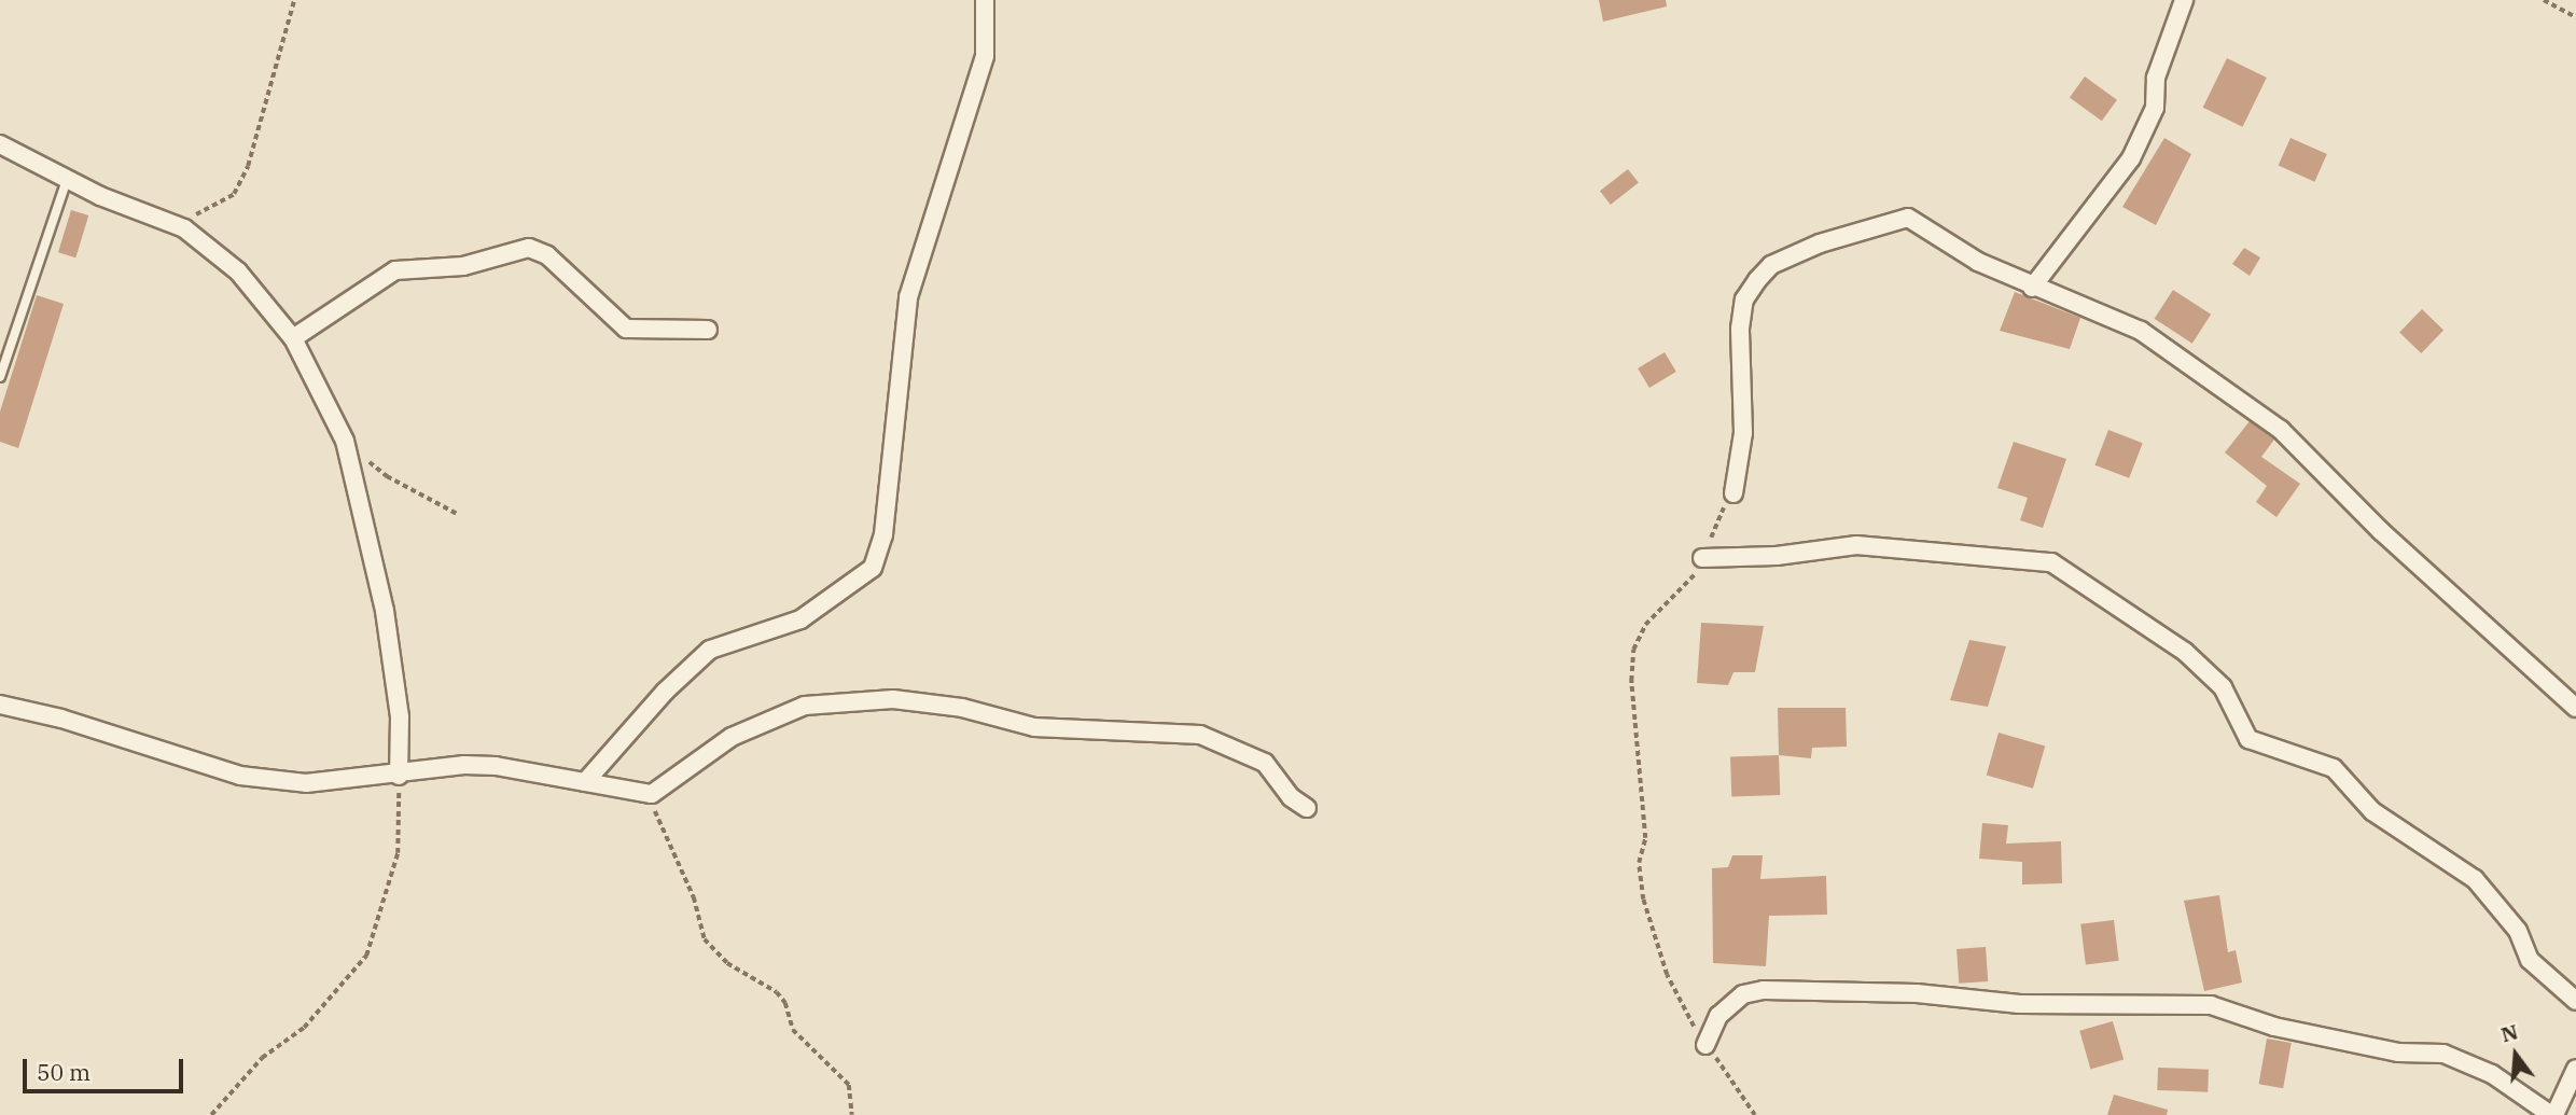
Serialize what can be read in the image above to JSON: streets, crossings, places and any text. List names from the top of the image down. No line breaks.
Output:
{"scale_bar":"50 m","north":"top"}
